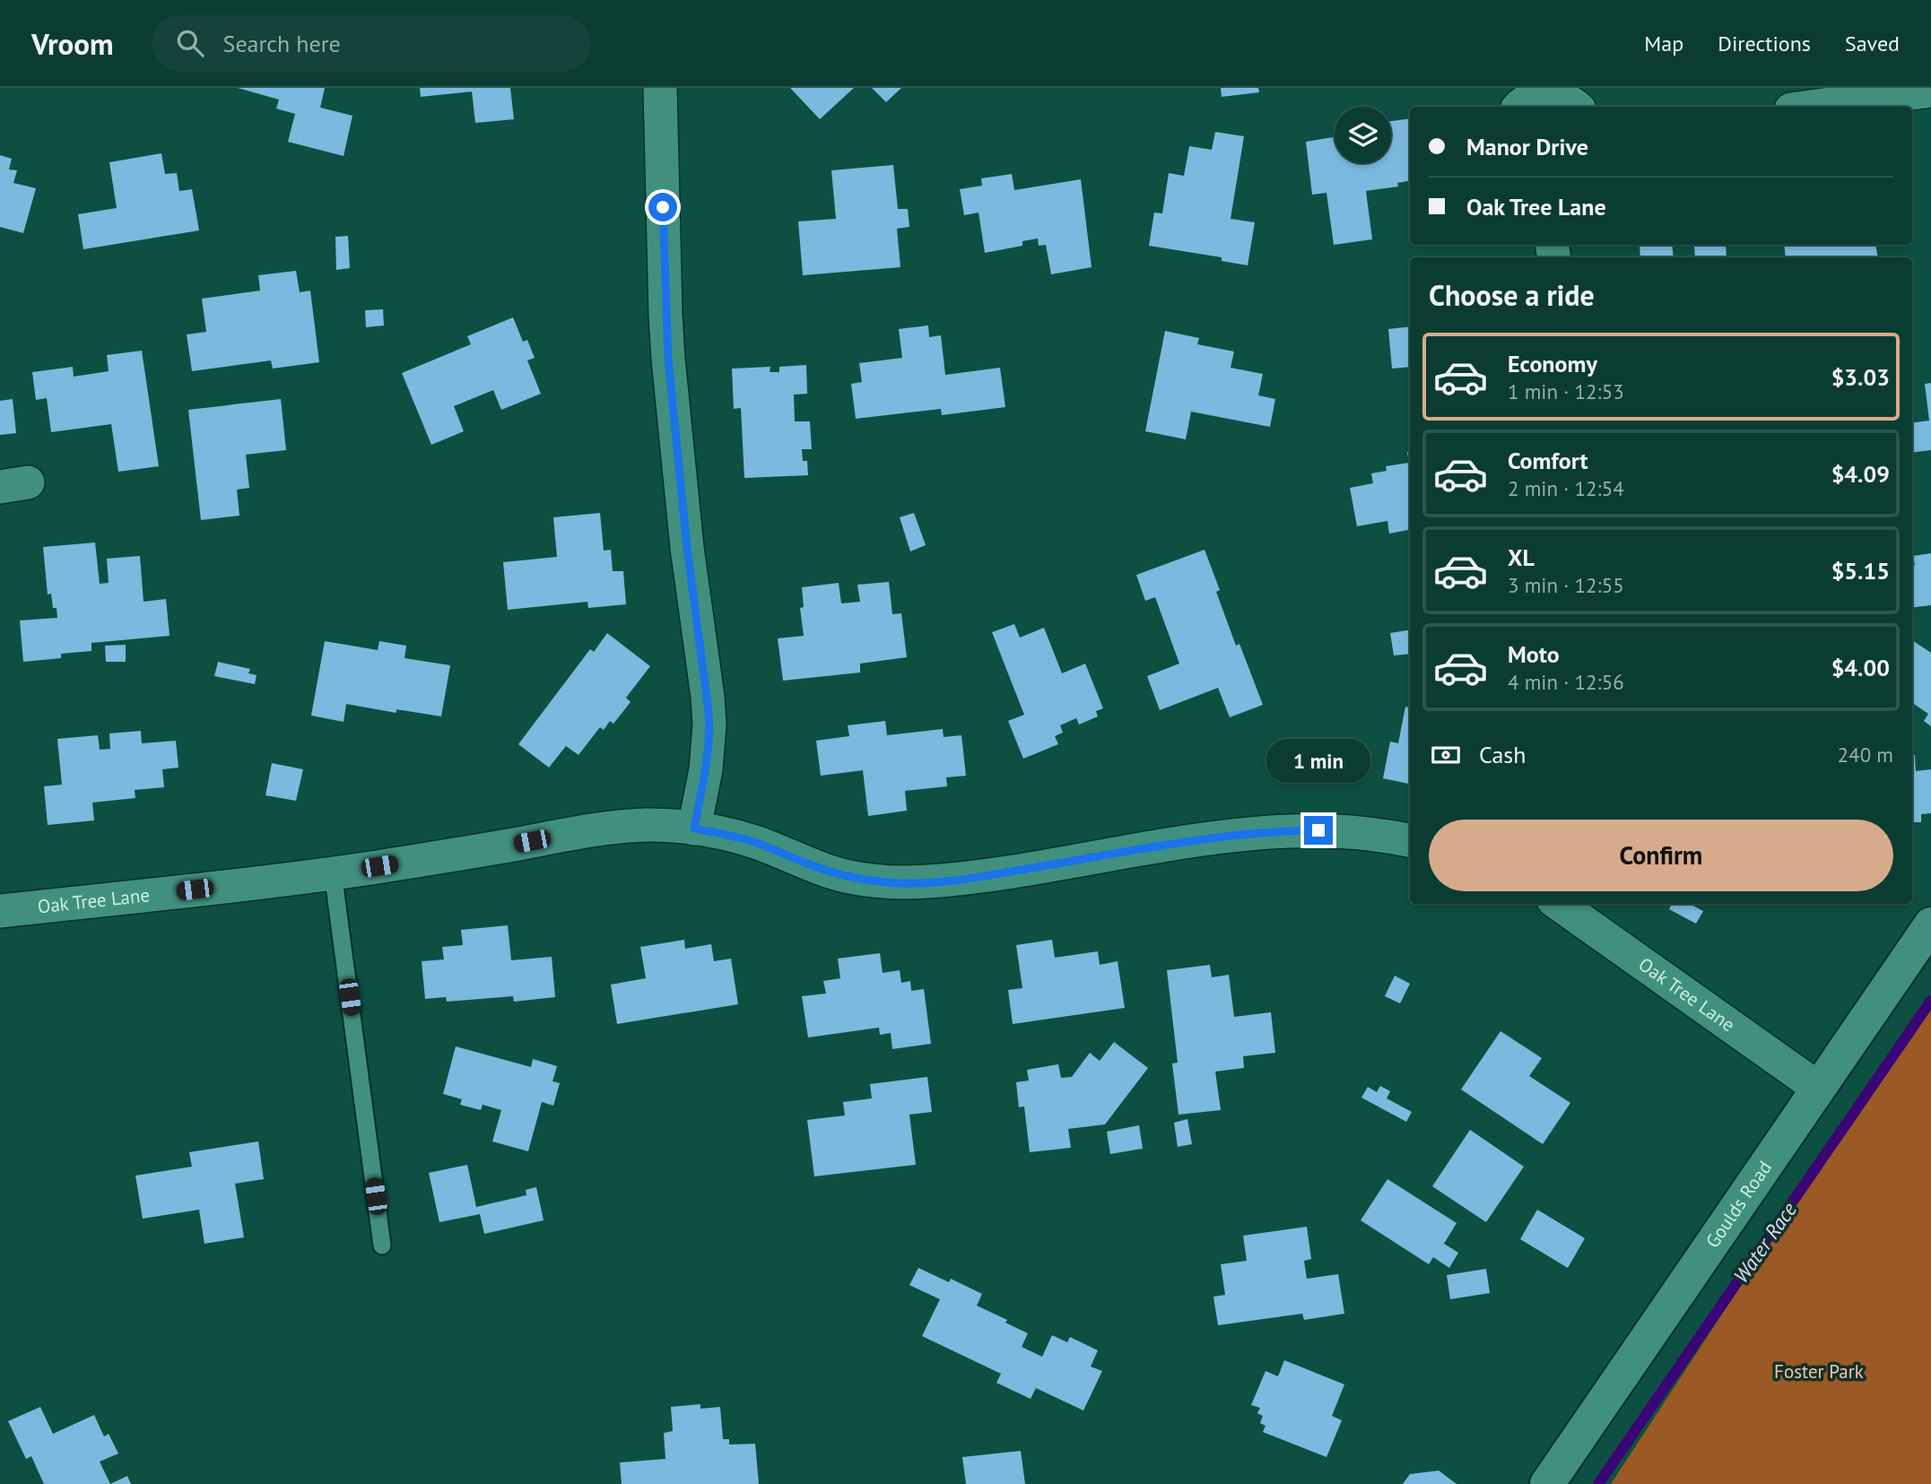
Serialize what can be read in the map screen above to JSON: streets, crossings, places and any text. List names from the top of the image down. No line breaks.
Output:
{"streets":{"main road":["Goulds Road"],"street":["Oak Tree Lane"]},"crossings":[["Oak Tree Lane","Goulds Road"]],"water":["Water Race"],"parks":["Foster Park"],"page":{"header":"Vroom","search":"Search here","nav":["Map","Directions","Saved"],"banner":["Manor Drive","Oak Tree Lane"],"heading":"Choose a ride","list":[{"name":"Economy","note":"1 min · 12:53","value":"$3.03"},{"name":"Comfort","note":"2 min · 12:54","value":"$4.09"},{"name":"XL","note":"3 min · 12:55","value":"$5.15"},{"name":"Moto","note":"4 min · 12:56","value":"$4.00"}],"pay":["Cash","240 m"],"bubble":"1 min","buttons":"Confirm"}}
